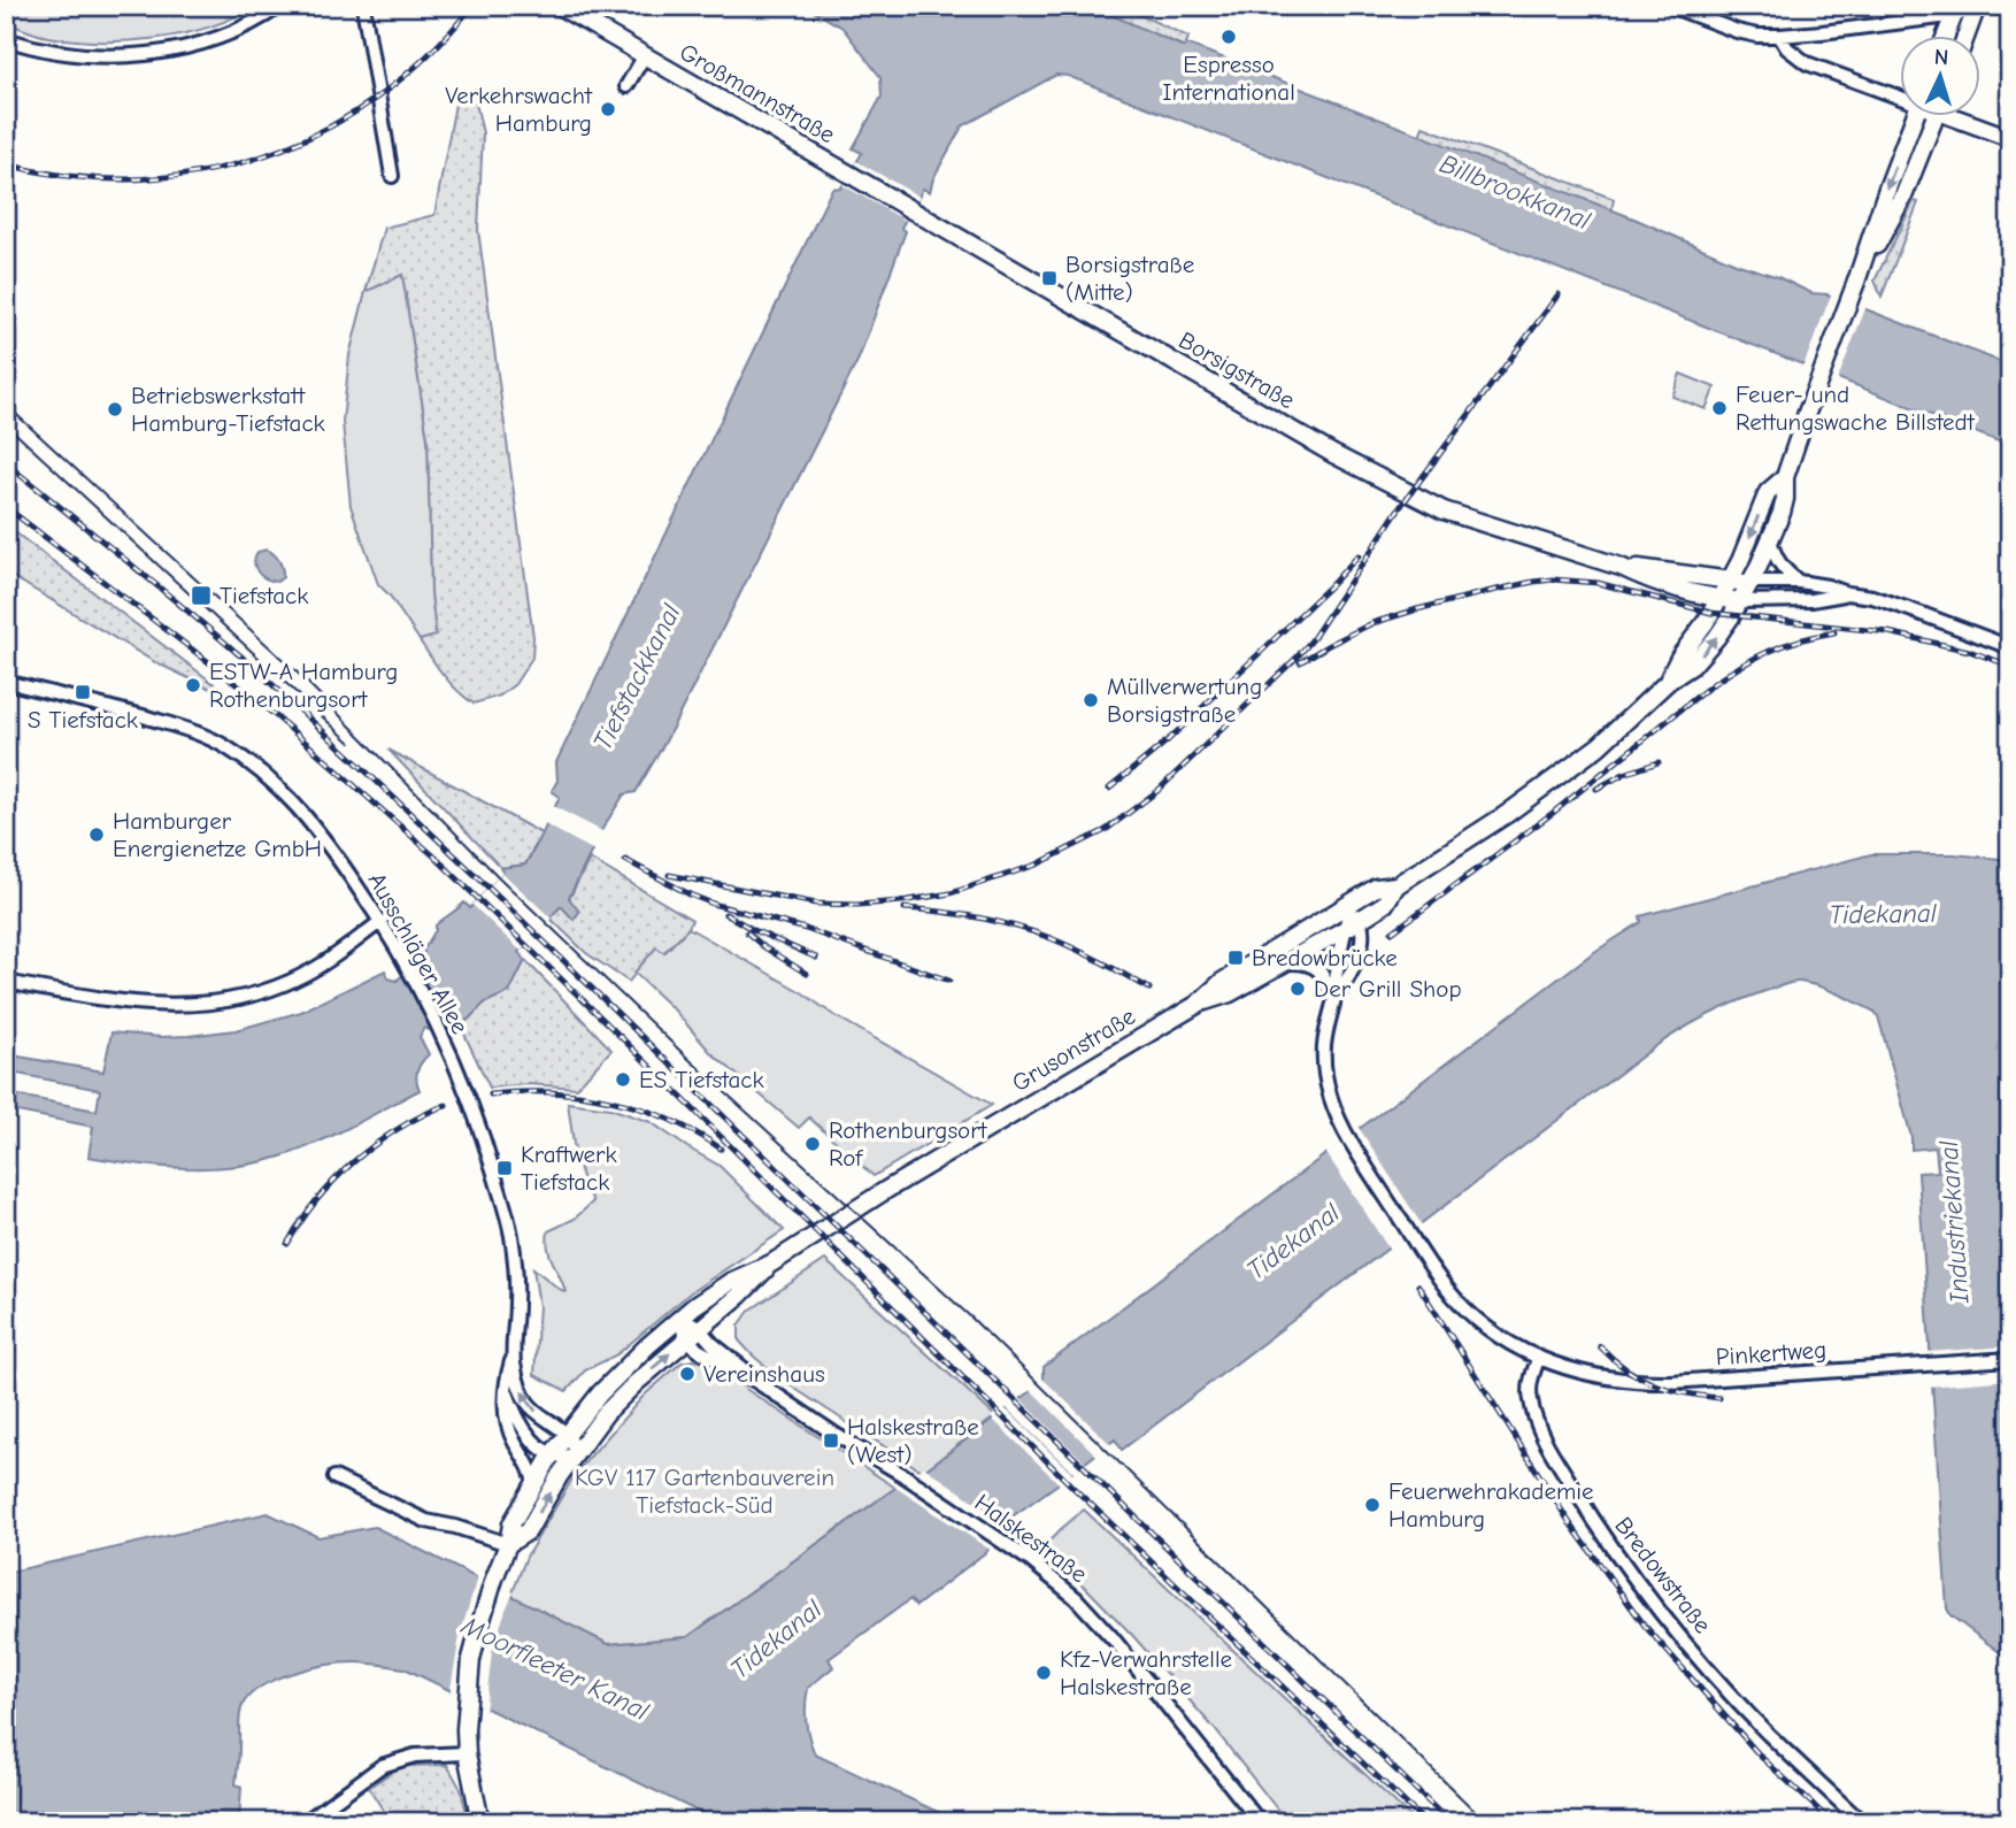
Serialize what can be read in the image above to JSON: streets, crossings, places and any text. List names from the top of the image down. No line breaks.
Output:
{"streets":{"main road":["Großmannstraße","Borsigstraße","Grusonstraße"],"street":["Ausschläger Allee","Pinkertweg","Halskestraße","Bredowstraße"]},"crossings":[["Großmannstraße","Borsigstraße"],["Borsigstraße","Grusonstraße"],["Ausschläger Allee","Grusonstraße"],["Grusonstraße","Halskestraße"],["Pinkertweg","Bredowstraße"]],"water":["Billbrookkanal","Tiefstackkanal","Tidekanal","Industriekanal","Moorfleeter Kanal"],"parks":["KGV 117 Gartenbauverein Tiefstack-Süd"],"places":{"other":["Espresso International","Verkehrswacht Hamburg","Feuer- und Rettungswache Billstedt","Betriebswerkstatt Hamburg-Tiefstack","ESTW-A Hamburg Rothenburgsort","Müllverwertung Borsigstraße","Hamburger Energienetze GmbH","Der Grill Shop","ES Tiefstack","Rothenburgsort Rof","Vereinshaus","Feuerwehrakademie Hamburg","Kfz-Verwahrstelle Halskestraße"],"transit":["Borsigstraße (Mitte)","Tiefstack","S Tiefstack","Bredowbrücke","Kraftwerk Tiefstack","Halskestraße (West)"]},"north":"top"}
